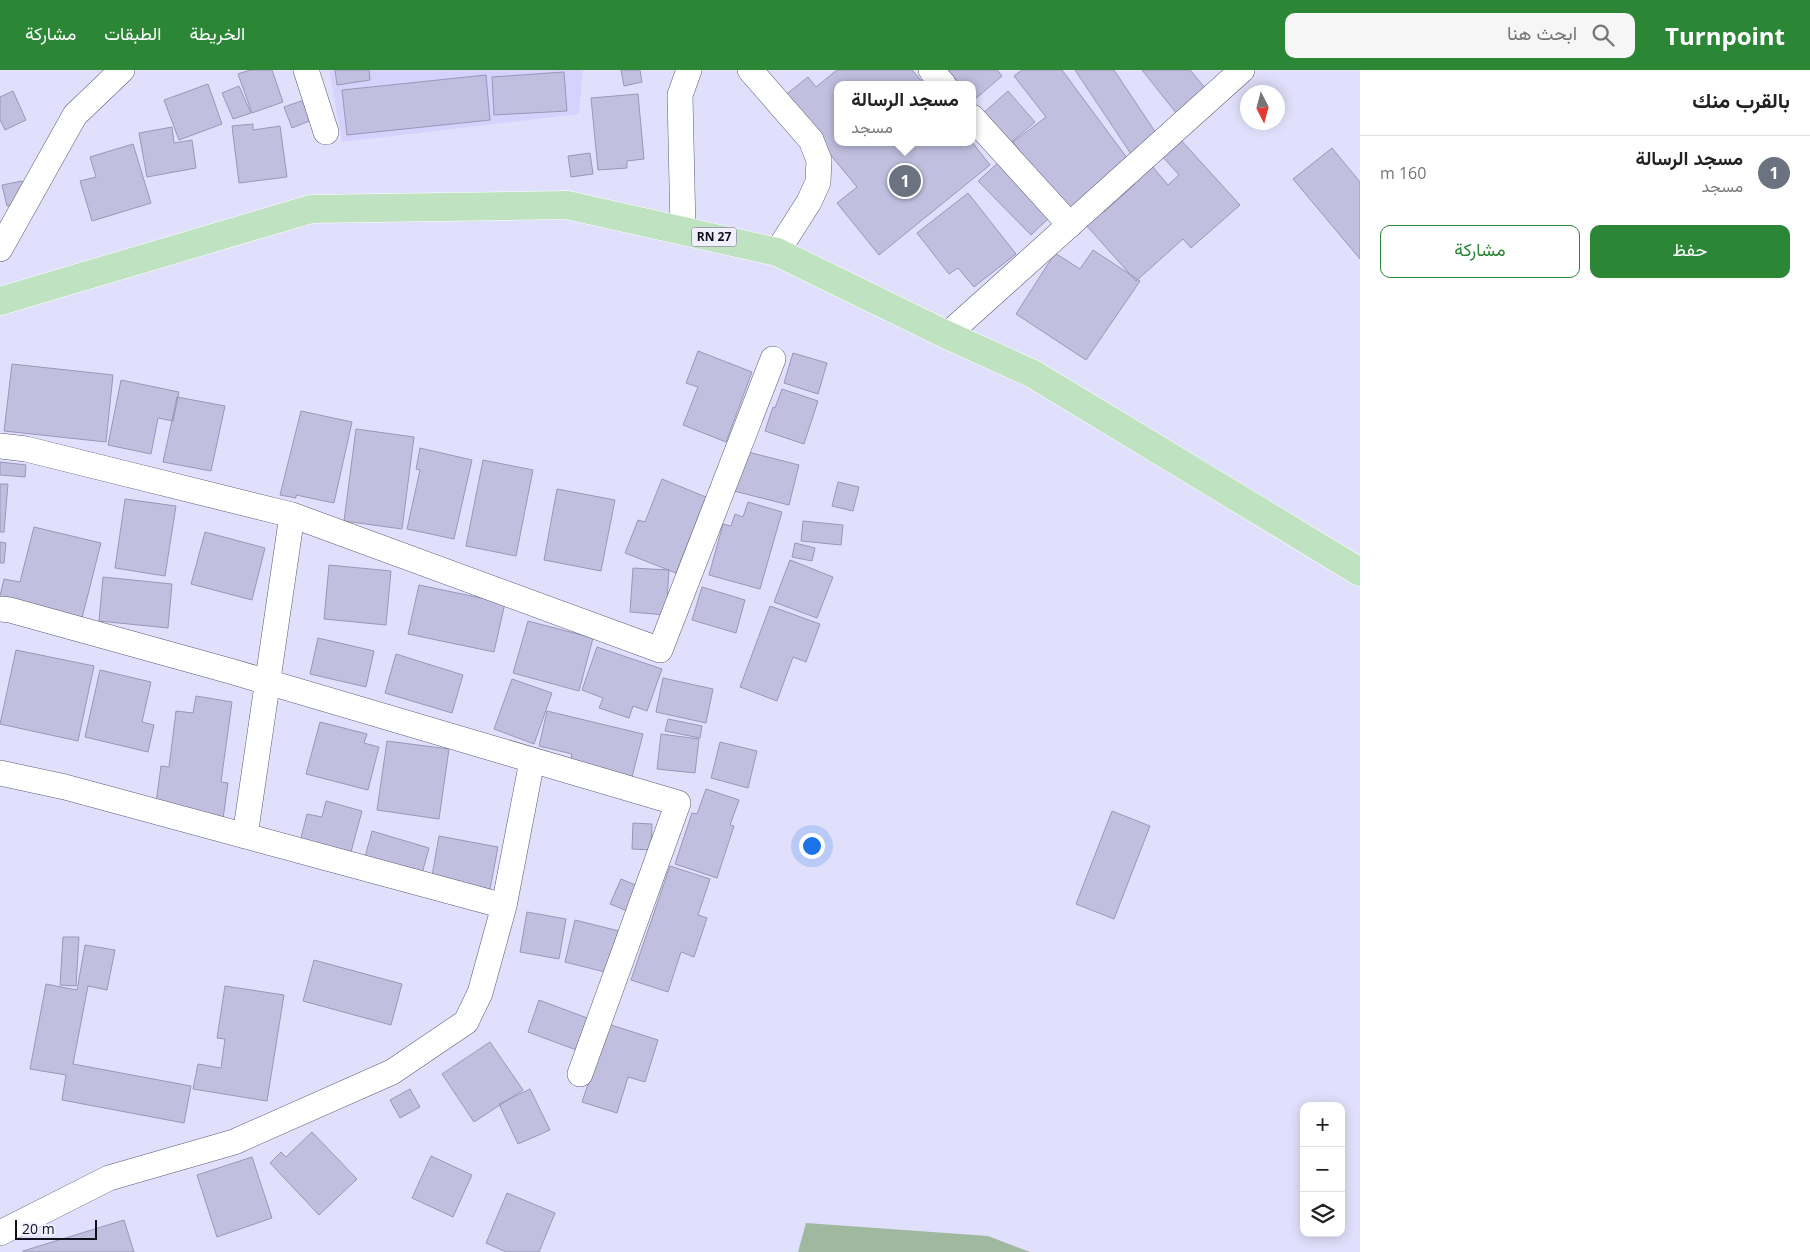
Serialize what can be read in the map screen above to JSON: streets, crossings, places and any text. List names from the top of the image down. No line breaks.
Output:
{"streets":{"main road":["RN 27"]},"scale_bar":"20 m","north":"bottom","page":{"header":"Turnpoint","search":"ابحث هنا","nav":["الخريطة","الطبقات","مشاركة"],"heading":"بالقرب منك","popup":["مسجد الرسالة","مسجد"],"list":[{"mark":"1","name":"مسجد الرسالة","note":"مسجد","value":"160 m"}],"pins":"1","buttons":["حفظ","مشاركة"],"map_buttons":["+","−"],"scale":"20 m"}}
